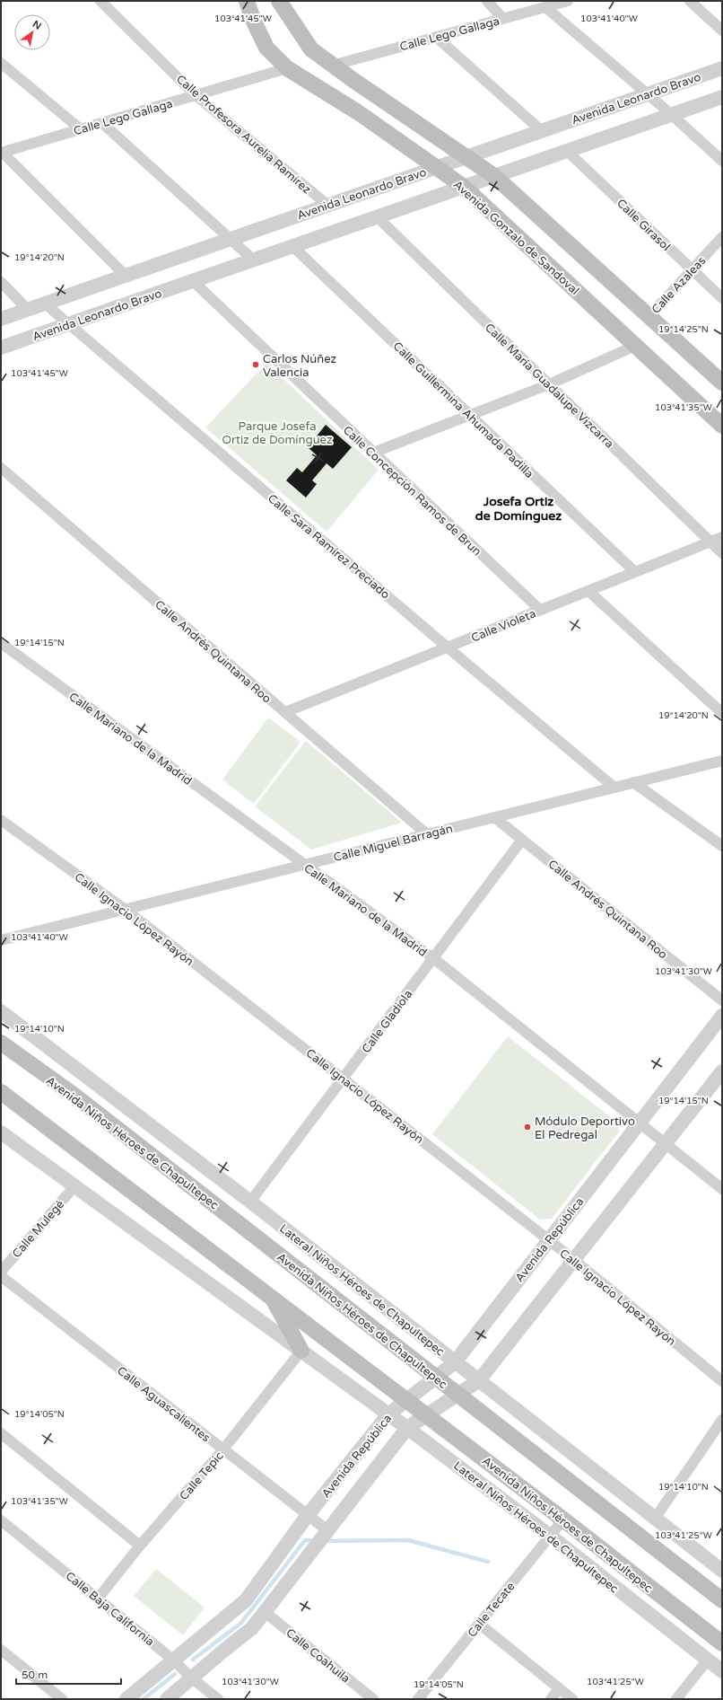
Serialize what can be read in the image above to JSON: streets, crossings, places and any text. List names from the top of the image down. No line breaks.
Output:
{"streets":{"main road":["Avenida Gonzalo de Sandoval","Avenida Niños Héroes de Chapultepec"],"street":["Calle Lego Gallaga","Avenida Leonardo Bravo","Calle Profesora Aurelia Ramírez","Calle Girasol","Calle Azaleas","Calle María Guadalupe Vizcarra","Calle Guillermina Ahumada Padilla","Calle Concepción Ramos de Brun","Calle Sara Ramírez Preciado","Calle Violeta","Calle Andrés Quintana Roo","Calle Mariano de la Madrid","Calle Miguel Barragán","Calle Ignacio López Rayón","Calle Gladiola","Calle Mulegé","Avenida República","Lateral Niños Héroes de Chapultepec","Calle Aguascalientes","Calle Tepic","Calle Baja California","Calle Tecate","Calle Coahuila"]},"crossings":[["Calle Lego Gallaga","Calle Profesora Aurelia Ramírez"],["Calle Lego Gallaga","Avenida Gonzalo de Sandoval"],["Avenida Leonardo Bravo","Calle Profesora Aurelia Ramírez"],["Avenida Leonardo Bravo","Calle Girasol"],["Avenida Leonardo Bravo","Avenida Gonzalo de Sandoval"],["Avenida Leonardo Bravo","Calle María Guadalupe Vizcarra"],["Avenida Leonardo Bravo","Calle Guillermina Ahumada Padilla"],["Avenida Leonardo Bravo","Calle Concepción Ramos de Brun"],["Avenida Leonardo Bravo","Calle Sara Ramírez Preciado"],["Calle Girasol","Calle Azaleas"],["Calle María Guadalupe Vizcarra","Calle Violeta"],["Calle Guillermina Ahumada Padilla","Calle Violeta"],["Calle Concepción Ramos de Brun","Calle Violeta"],["Calle Sara Ramírez Preciado","Calle Violeta"],["Calle Sara Ramírez Preciado","Calle Miguel Barragán"],["Calle Violeta","Calle Andrés Quintana Roo"],["Calle Andrés Quintana Roo","Calle Miguel Barragán"],["Calle Andrés Quintana Roo","Calle Gladiola"],["Calle Mariano de la Madrid","Calle Miguel Barragán"],["Calle Mariano de la Madrid","Calle Gladiola"],["Calle Mariano de la Madrid","Avenida República"],["Calle Miguel Barragán","Calle Ignacio López Rayón"],["Calle Ignacio López Rayón","Calle Gladiola"],["Calle Ignacio López Rayón","Avenida República"],["Calle Gladiola","Lateral Niños Héroes de Chapultepec"],["Avenida Niños Héroes de Chapultepec","Avenida República"],["Avenida Niños Héroes de Chapultepec","Calle Tecate"],["Calle Mulegé","Lateral Niños Héroes de Chapultepec"],["Avenida República","Lateral Niños Héroes de Chapultepec"],["Avenida República","Calle Aguascalientes"],["Avenida República","Calle Baja California"],["Avenida República","Calle Coahuila"],["Lateral Niños Héroes de Chapultepec","Calle Tepic"],["Lateral Niños Héroes de Chapultepec","Calle Tecate"],["Calle Aguascalientes","Calle Tepic"],["Calle Tepic","Calle Baja California"]],"districts":["Josefa Ortiz de Domínguez"],"parks":["Parque Josefa Ortiz de Domínguez"],"places":["Carlos Núñez Valencia","Módulo Deportivo El Pedregal"],"scale_bar":"50 m","north":"top right","coordinates":["103°41'45\"W","103°41'40\"W","19°14'20\"N","19°14'25\"N","103°41'35\"W","19°14'15\"N","103°41'30\"W","19°14'10\"N","19°14'05\"N","103°41'25\"W"]}
